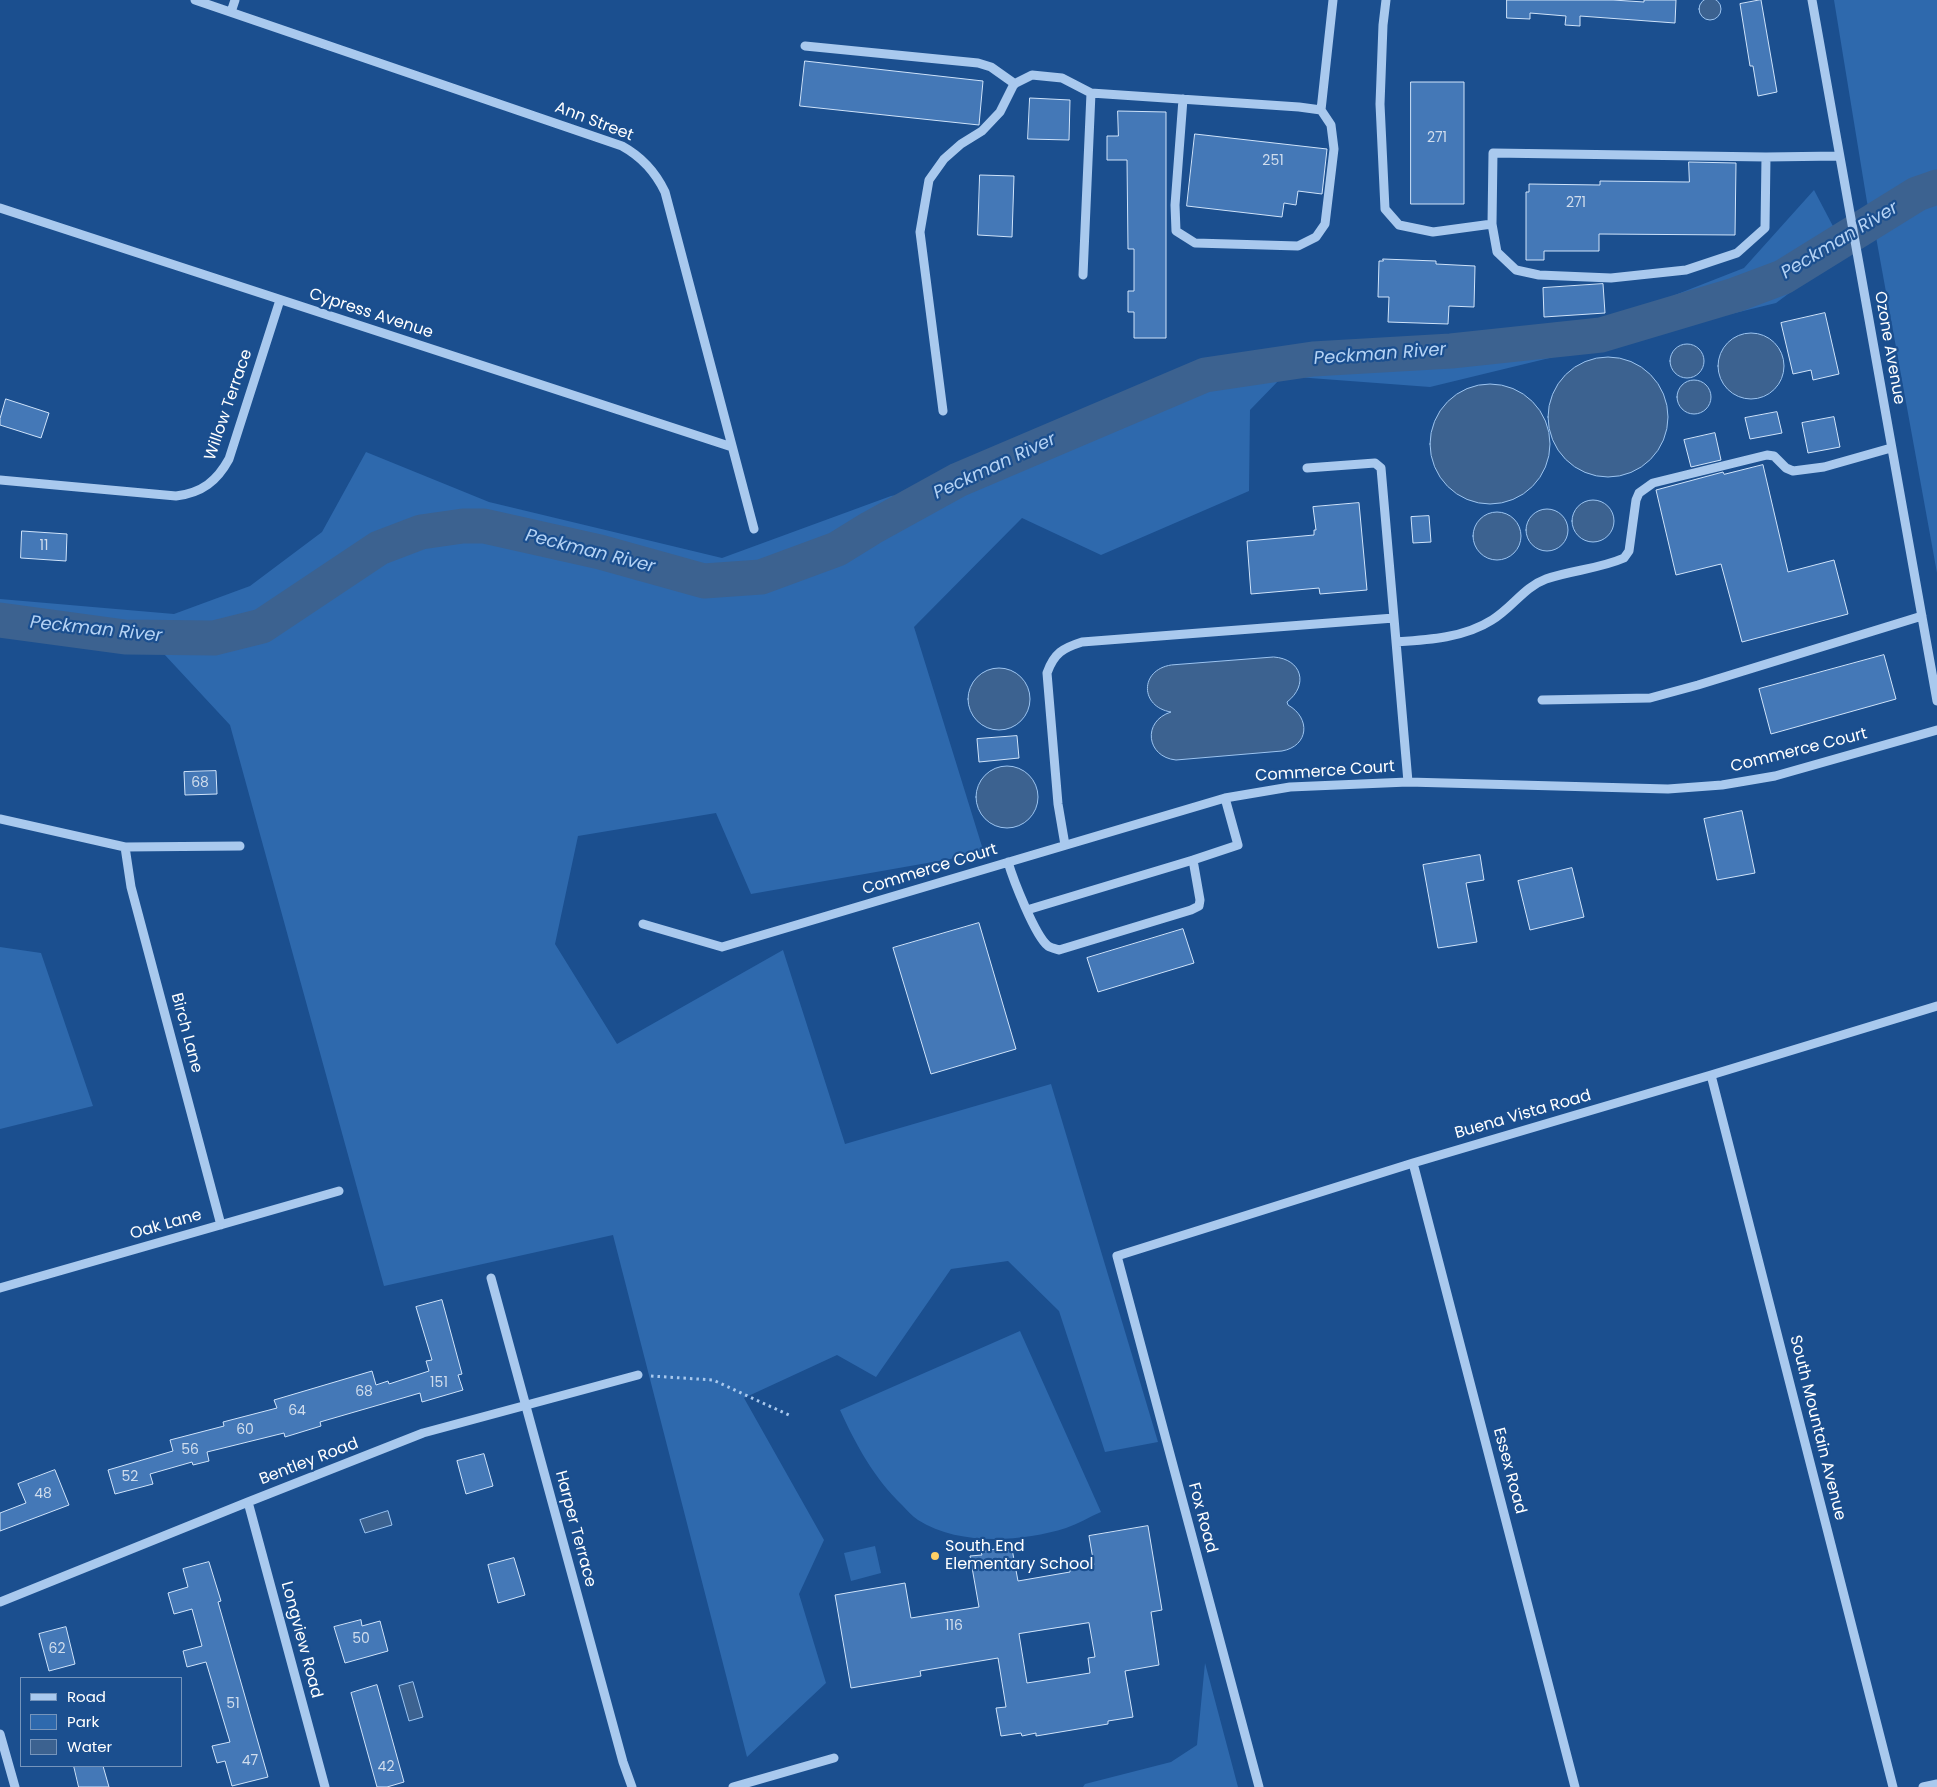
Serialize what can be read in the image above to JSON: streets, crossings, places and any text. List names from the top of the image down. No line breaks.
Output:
{"streets":{"street":["Ann Street","Cypress Avenue","Ozone Avenue","Willow Terrace","Commerce Court","Birch Lane","Buena Vista Road","Oak Lane","South Mountain Avenue","Bentley Road","Essex Road","Fox Road","Harper Terrace","Longview Road"]},"crossings":[["Ann Street","Cypress Avenue"],["Cypress Avenue","Willow Terrace"],["Birch Lane","Oak Lane"],["Buena Vista Road","South Mountain Avenue"],["Buena Vista Road","Essex Road"],["Buena Vista Road","Fox Road"],["Bentley Road","Harper Terrace"],["Bentley Road","Longview Road"]],"water":["Peckman River"],"places":["South End Elementary School"],"house_numbers":["271","251","271","11","68","151","68","64","60","56","52","48","116","50","62","51","47","42"],"legend":["Road","Park","Water"]}
